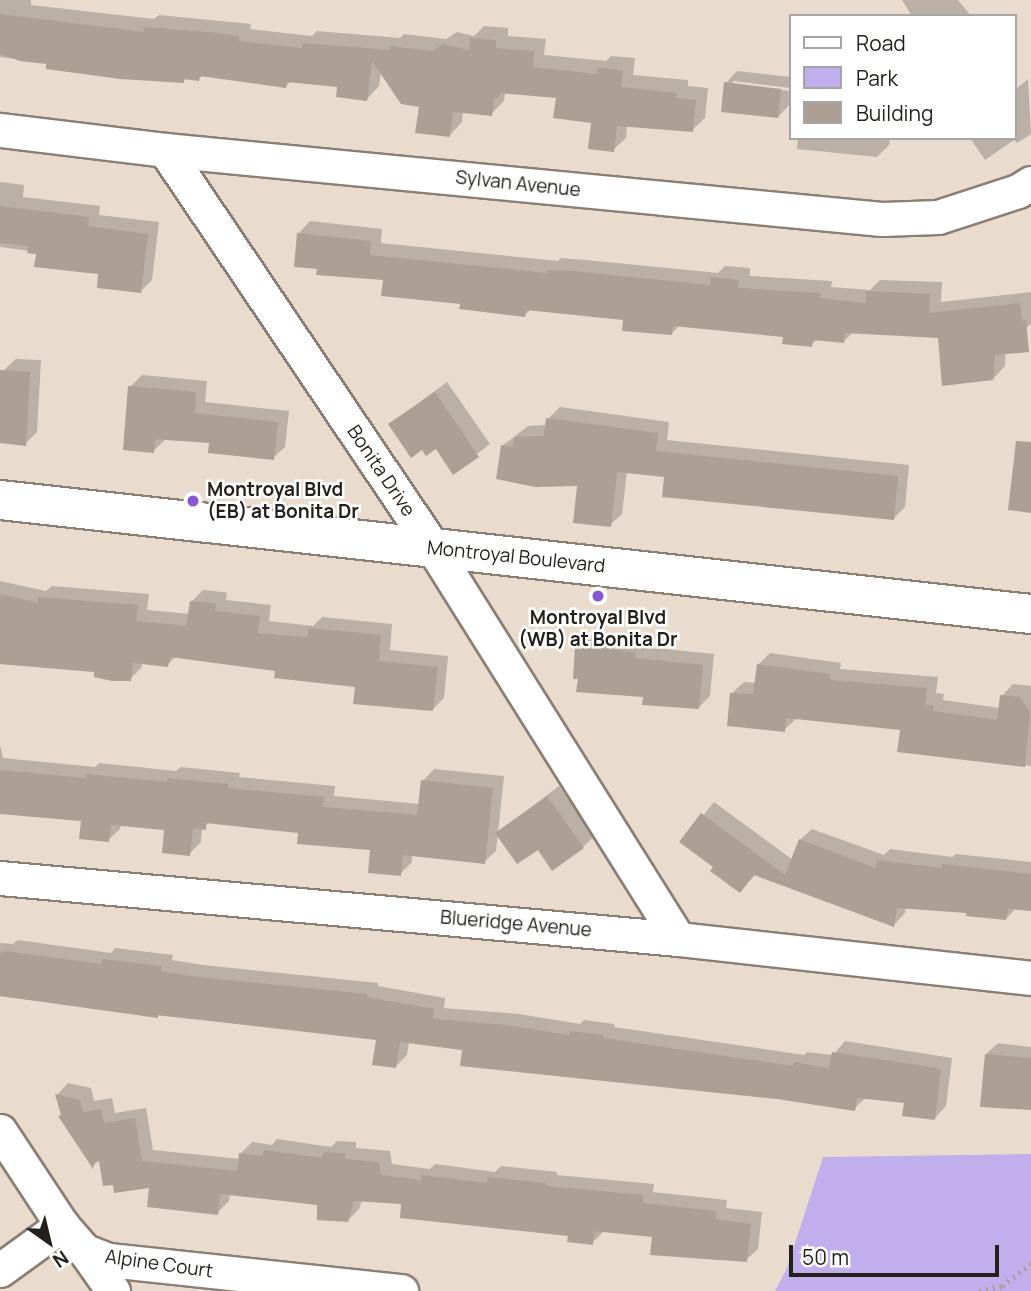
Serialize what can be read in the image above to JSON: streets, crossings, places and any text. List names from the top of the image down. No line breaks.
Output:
{"streets":{"street":["Sylvan Avenue","Bonita Drive","Montroyal Boulevard","Blueridge Avenue","Alpine Court"]},"crossings":[["Sylvan Avenue","Bonita Drive"],["Bonita Drive","Montroyal Boulevard"],["Bonita Drive","Blueridge Avenue"]],"places":["Montroyal Blvd (EB) at Bonita Dr","Montroyal Blvd (WB) at Bonita Dr"],"legend":["Road","Park","Building"],"scale_bar":"50 m","north":"bottom right"}
